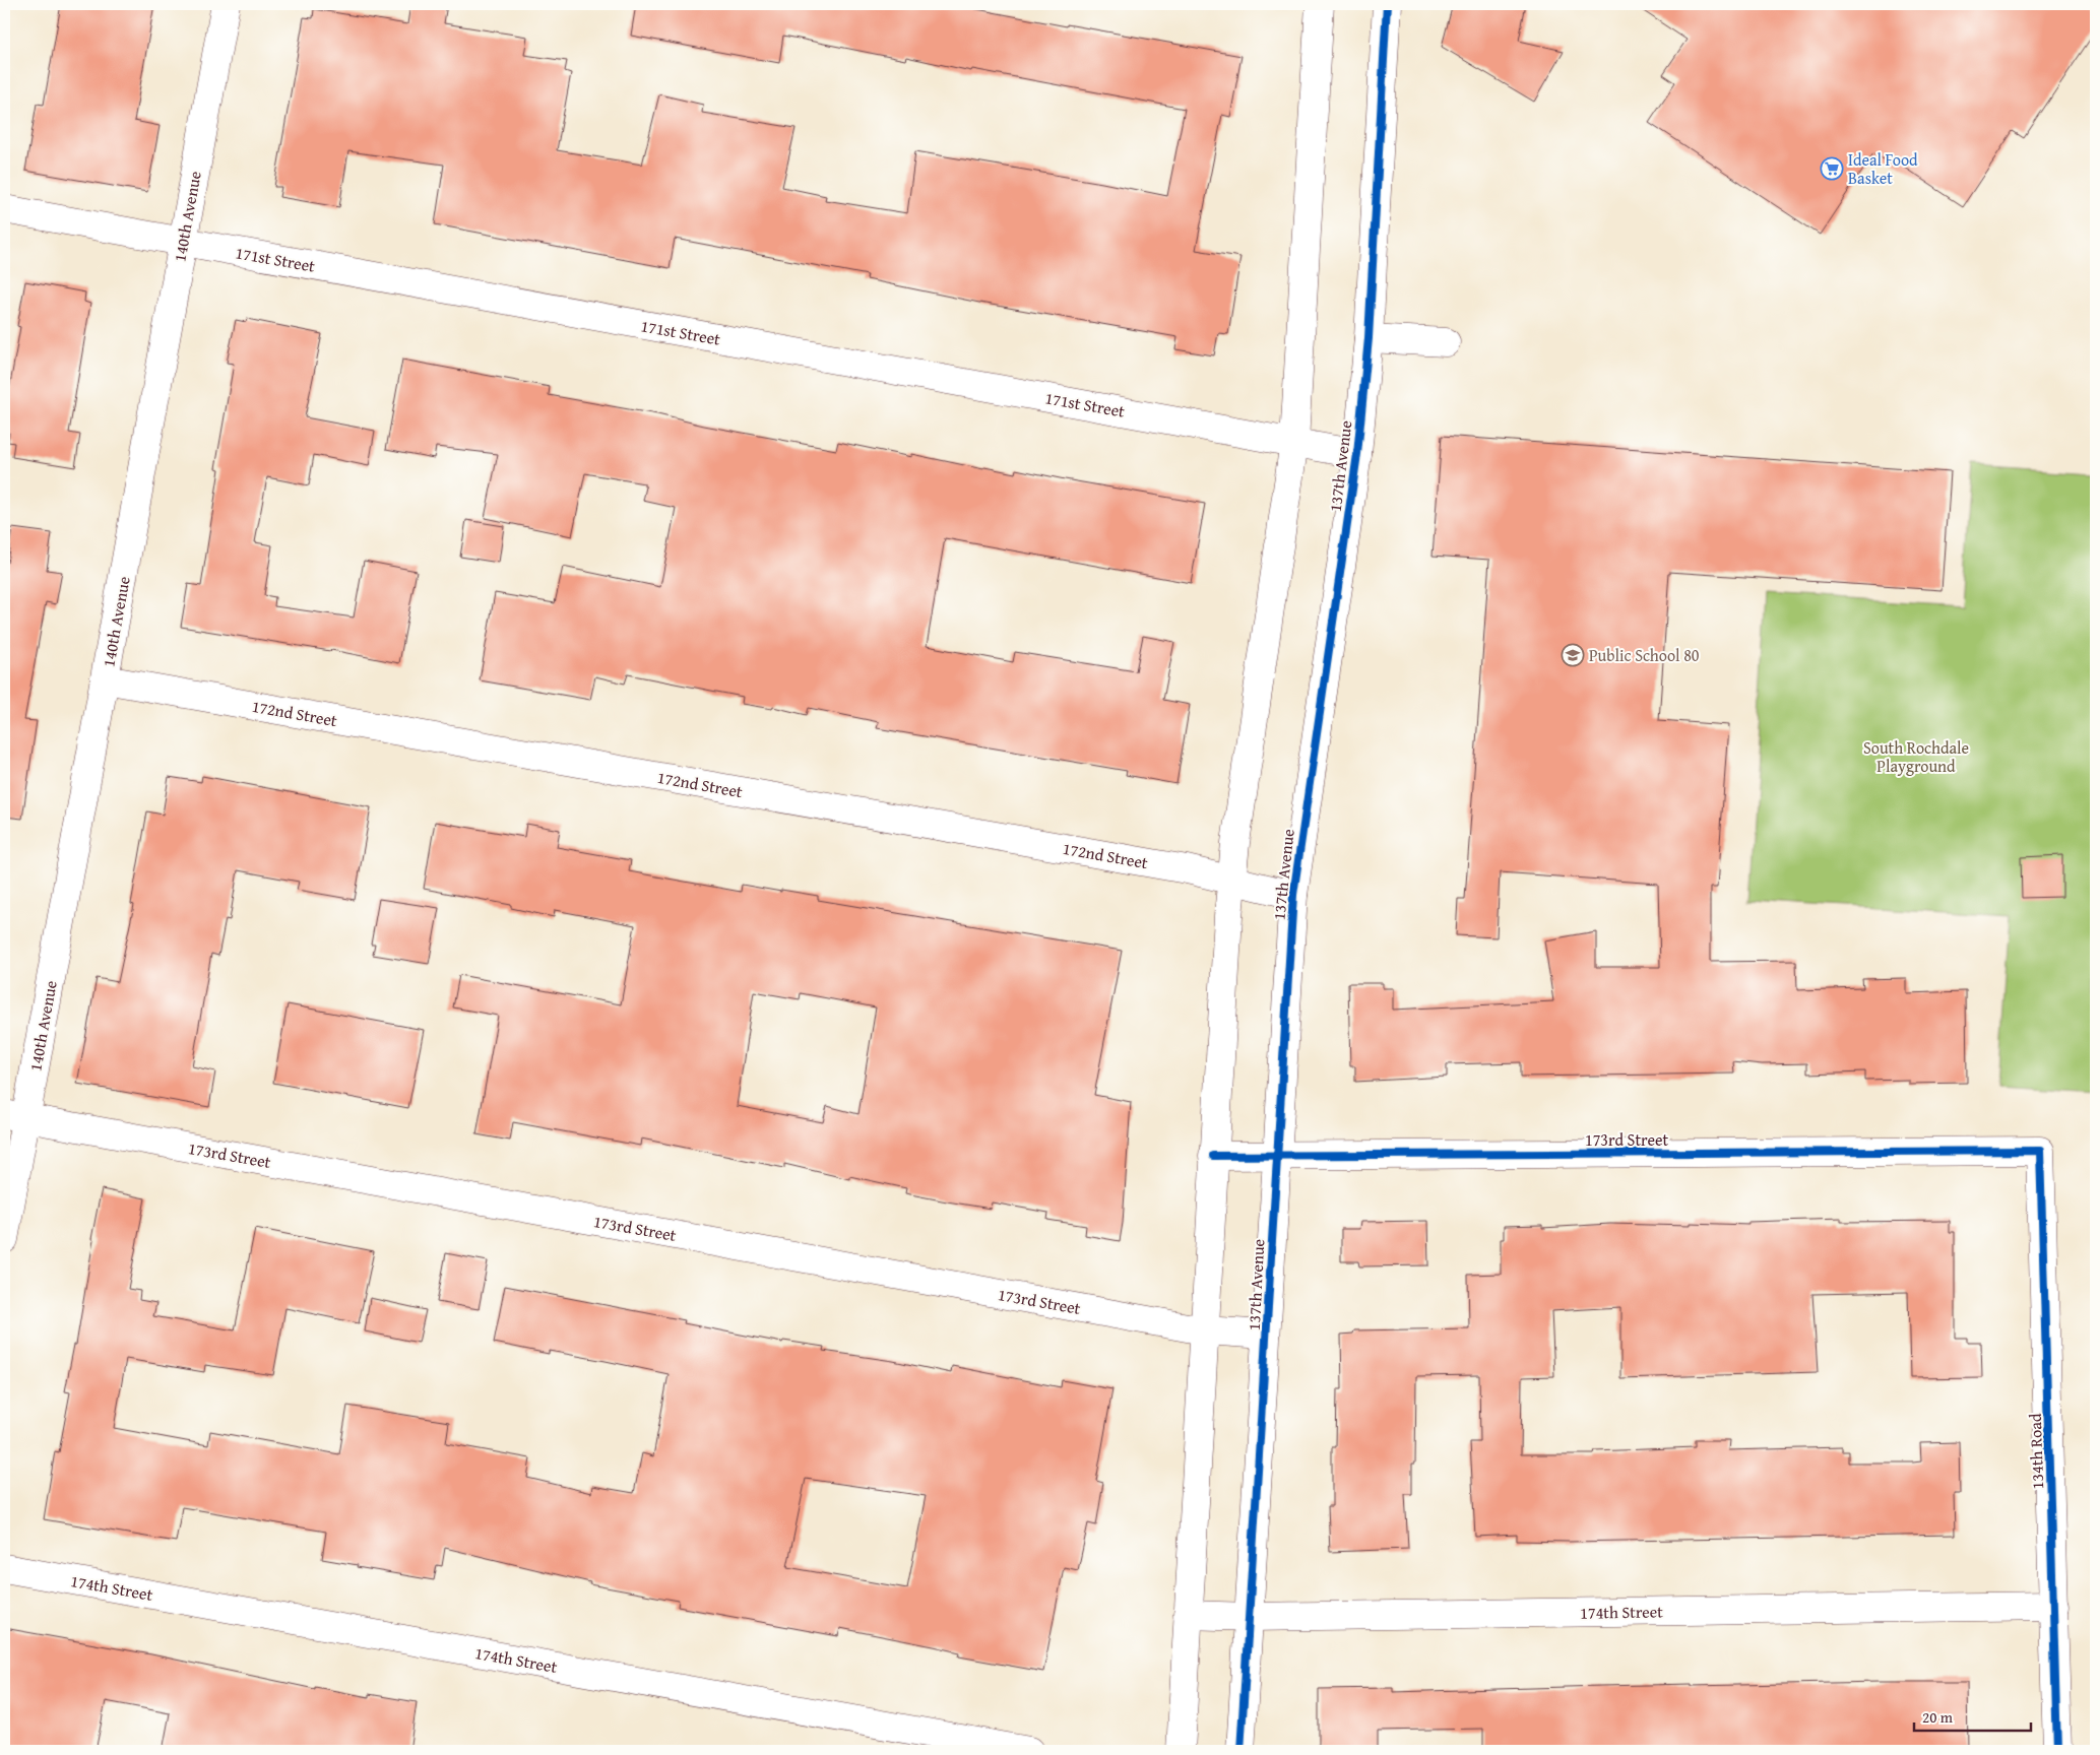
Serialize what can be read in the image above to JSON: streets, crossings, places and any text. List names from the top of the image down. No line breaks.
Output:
{"streets":{"street":["140th Avenue","171st Street","137th Avenue","172nd Street","173rd Street","134th Road","174th Street"]},"crossings":[["140th Avenue","171st Street"],["140th Avenue","172nd Street"],["140th Avenue","173rd Street"],["171st Street","137th Avenue"],["137th Avenue","172nd Street"],["137th Avenue","173rd Street"],["137th Avenue","174th Street"],["173rd Street","134th Road"],["134th Road","174th Street"]],"parks":["South Rochdale Playground"],"places":{"supermarket":["Ideal Food Basket"],"school or university":["Public School 80"]},"scale_bar":"20 m"}
